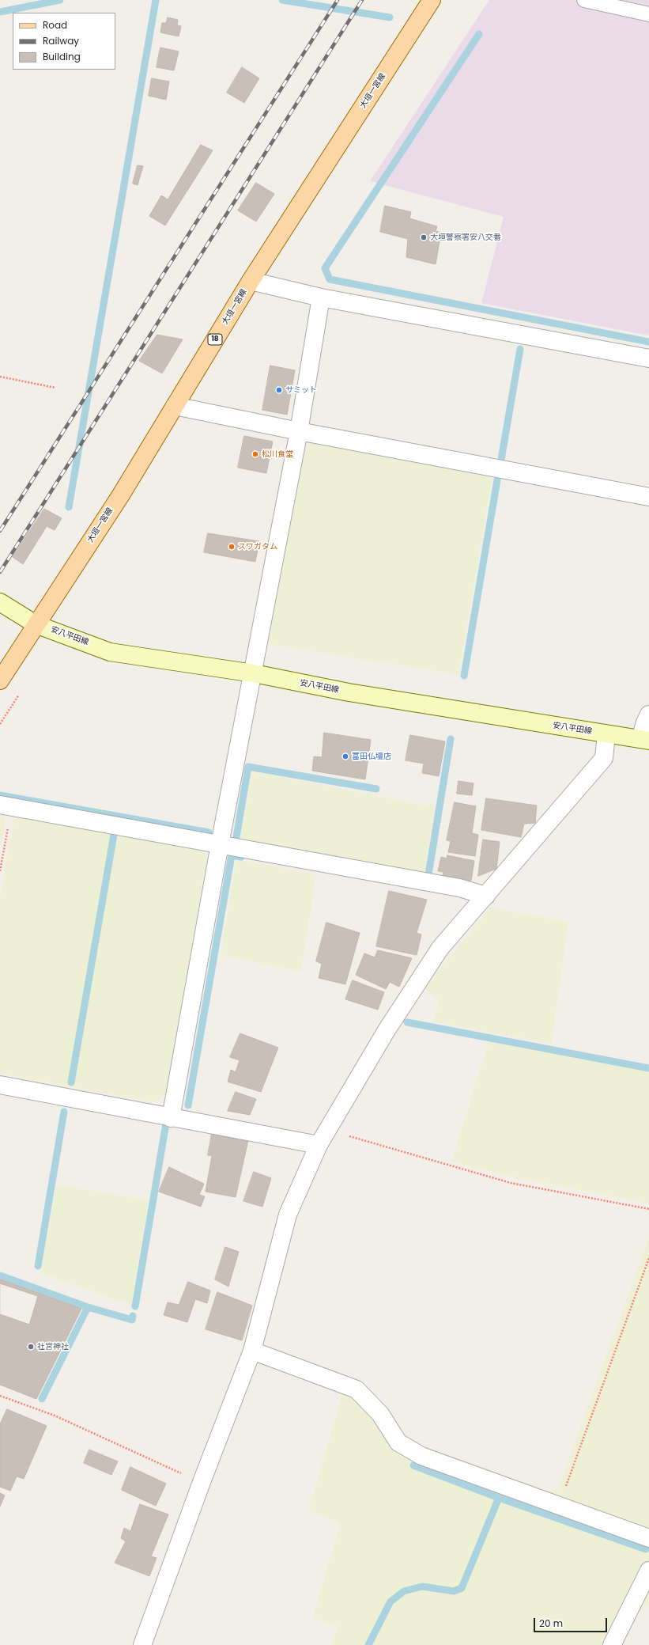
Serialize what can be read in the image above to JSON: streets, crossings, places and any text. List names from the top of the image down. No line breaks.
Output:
{"streets":{"main road":["大垣一宮線","18","安八平田線"]},"crossings":[["大垣一宮線","安八平田線"]],"places":["大垣警察署安八交番","サミット","松川食堂","スワガタム","富田仏壇店","社宮神社"],"legend":["Road","Railway","Building"],"scale_bar":"20 m"}
